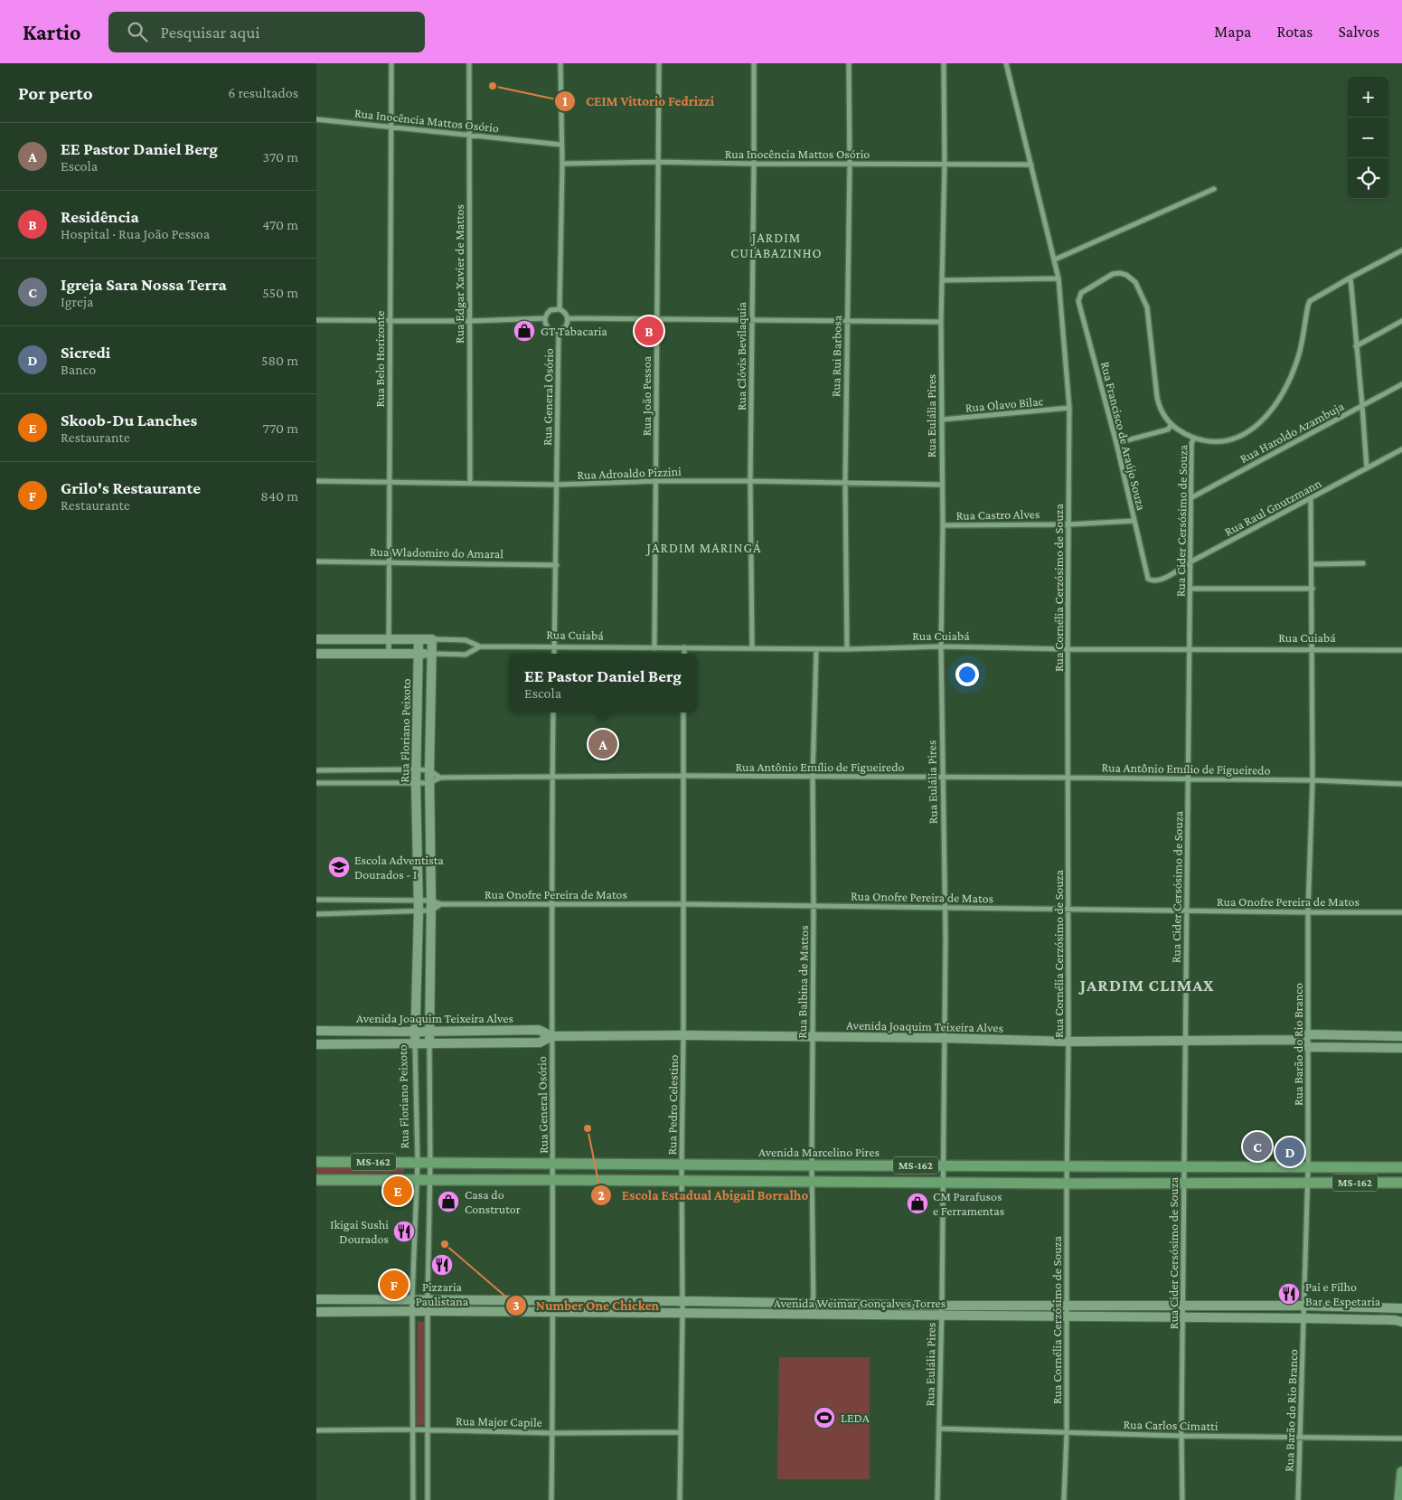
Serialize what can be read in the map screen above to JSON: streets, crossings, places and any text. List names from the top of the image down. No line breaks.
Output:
{"streets":{"main road":["Rua Cuiabá","Rua Floriano Peixoto","Avenida Joaquim Teixeira Alves","Avenida Marcelino Pires","MS-162","Avenida Weimar Gonçalves Torres"],"street":["Rua Inocência Mattos Osório","Rua Edgar Xavier de Mattos","Rua Clóvis Bevilaquia","Rua Rui Barbosa","Rua Belo Horizonte","Rua João Pessoa","Rua General Osório","Rua Olavo Bilac","Rua Eulália Pires","Rua Haroldo Azambuja","Rua Francisco de Araújo Souza","Rua Adroaldo Pizzini","Rua Raul Gnutzmann","Rua Castro Alves","Rua Cider Cersósimo de Souza","Rua Wladomiro do Amaral","Rua Cornélia Cerzósimo de Souza","Rua Antônio Emílio de Figueiredo","Rua Onofre Pereira de Matos","Rua Balbina de Mattos","Rua Barão do Rio Branco","Rua Pedro Celestino","Rua Major Capile","Rua Carlos Cimatti"]},"crossings":[["Rua Inocência Mattos Osório","Rua Edgar Xavier de Mattos"],["Rua Inocência Mattos Osório","Rua Clóvis Bevilaquia"],["Rua Inocência Mattos Osório","Rua Rui Barbosa"],["Rua Inocência Mattos Osório","Rua Belo Horizonte"],["Rua Inocência Mattos Osório","Rua João Pessoa"],["Rua Inocência Mattos Osório","Rua Eulália Pires"],["Rua Inocência Mattos Osório","Rua Cornélia Cerzósimo de Souza"],["Rua Edgar Xavier de Mattos","Rua Adroaldo Pizzini"],["Rua Clóvis Bevilaquia","Rua Adroaldo Pizzini"],["Rua Clóvis Bevilaquia","Rua Cuiabá"],["Rua Rui Barbosa","Rua Adroaldo Pizzini"],["Rua Rui Barbosa","Rua Cuiabá"],["Rua Belo Horizonte","Rua Adroaldo Pizzini"],["Rua Belo Horizonte","Rua Wladomiro do Amaral"],["Rua Belo Horizonte","Rua Cuiabá"],["Rua João Pessoa","Rua Adroaldo Pizzini"],["Rua João Pessoa","Rua Cuiabá"],["Rua General Osório","Rua Adroaldo Pizzini"],["Rua General Osório","Rua Wladomiro do Amaral"],["Rua General Osório","Rua Cuiabá"],["Rua General Osório","Rua Antônio Emílio de Figueiredo"],["Rua General Osório","Rua Onofre Pereira de Matos"],["Rua General Osório","Avenida Joaquim Teixeira Alves"],["Rua General Osório","Avenida Marcelino Pires"],["Rua General Osório","MS-162"],["Rua General Osório","Avenida Weimar Gonçalves Torres"],["Rua General Osório","Rua Major Capile"],["Rua Olavo Bilac","Rua Eulália Pires"],["Rua Olavo Bilac","Rua Cornélia Cerzósimo de Souza"],["Rua Eulália Pires","Rua Adroaldo Pizzini"],["Rua Eulália Pires","Rua Castro Alves"],["Rua Eulália Pires","Rua Cuiabá"],["Rua Eulália Pires","Rua Antônio Emílio de Figueiredo"],["Rua Eulália Pires","Rua Onofre Pereira de Matos"],["Rua Eulália Pires","Avenida Joaquim Teixeira Alves"],["Rua Eulália Pires","Avenida Marcelino Pires"],["Rua Eulália Pires","MS-162"],["Rua Eulália Pires","Avenida Weimar Gonçalves Torres"],["Rua Eulália Pires","Rua Carlos Cimatti"],["Rua Haroldo Azambuja","Rua Cider Cersósimo de Souza"],["Rua Francisco de Araújo Souza","Rua Raul Gnutzmann"],["Rua Francisco de Araújo Souza","Rua Castro Alves"],["Rua Raul Gnutzmann","Rua Cider Cersósimo de Souza"],["Rua Raul Gnutzmann","Rua Barão do Rio Branco"],["Rua Castro Alves","Rua Cornélia Cerzósimo de Souza"],["Rua Cider Cersósimo de Souza","Rua Cuiabá"],["Rua Cider Cersósimo de Souza","Rua Antônio Emílio de Figueiredo"],["Rua Cider Cersósimo de Souza","Rua Onofre Pereira de Matos"],["Rua Cider Cersósimo de Souza","Avenida Joaquim Teixeira Alves"],["Rua Cider Cersósimo de Souza","Avenida Marcelino Pires"],["Rua Cider Cersósimo de Souza","MS-162"],["Rua Cider Cersósimo de Souza","Avenida Weimar Gonçalves Torres"],["Rua Cider Cersósimo de Souza","Rua Carlos Cimatti"],["Rua Cornélia Cerzósimo de Souza","Rua Cuiabá"],["Rua Cornélia Cerzósimo de Souza","Rua Antônio Emílio de Figueiredo"],["Rua Cornélia Cerzósimo de Souza","Rua Onofre Pereira de Matos"],["Rua Cornélia Cerzósimo de Souza","Avenida Joaquim Teixeira Alves"],["Rua Cornélia Cerzósimo de Souza","Avenida Marcelino Pires"],["Rua Cornélia Cerzósimo de Souza","MS-162"],["Rua Cornélia Cerzósimo de Souza","Avenida Weimar Gonçalves Torres"],["Rua Cornélia Cerzósimo de Souza","Rua Carlos Cimatti"],["Rua Cuiabá","Rua Floriano Peixoto"],["Rua Cuiabá","Rua Balbina de Mattos"],["Rua Cuiabá","Rua Barão do Rio Branco"],["Rua Floriano Peixoto","Rua Antônio Emílio de Figueiredo"],["Rua Floriano Peixoto","Rua Onofre Pereira de Matos"],["Rua Floriano Peixoto","Avenida Joaquim Teixeira Alves"],["Rua Floriano Peixoto","Avenida Marcelino Pires"],["Rua Floriano Peixoto","MS-162"],["Rua Floriano Peixoto","Avenida Weimar Gonçalves Torres"],["Rua Floriano Peixoto","Rua Major Capile"],["Rua Antônio Emílio de Figueiredo","Rua Balbina de Mattos"],["Rua Antônio Emílio de Figueiredo","Rua Barão do Rio Branco"],["Rua Antônio Emílio de Figueiredo","Rua Pedro Celestino"],["Rua Onofre Pereira de Matos","Rua Balbina de Mattos"],["Rua Onofre Pereira de Matos","Rua Barão do Rio Branco"],["Rua Onofre Pereira de Matos","Rua Pedro Celestino"],["Rua Balbina de Mattos","Avenida Joaquim Teixeira Alves"],["Rua Balbina de Mattos","Avenida Marcelino Pires"],["Rua Balbina de Mattos","MS-162"],["Rua Balbina de Mattos","Avenida Weimar Gonçalves Torres"],["Avenida Joaquim Teixeira Alves","Rua Barão do Rio Branco"],["Avenida Joaquim Teixeira Alves","Rua Pedro Celestino"],["Rua Barão do Rio Branco","Avenida Marcelino Pires"],["Rua Barão do Rio Branco","MS-162"],["Rua Barão do Rio Branco","Avenida Weimar Gonçalves Torres"],["Rua Barão do Rio Branco","Rua Carlos Cimatti"],["Rua Pedro Celestino","Avenida Marcelino Pires"],["Rua Pedro Celestino","MS-162"],["Rua Pedro Celestino","Avenida Weimar Gonçalves Torres"],["Rua Pedro Celestino","Rua Major Capile"]],"districts":["JARDIM CUIABAZINHO","JARDIM MARINGÁ","JARDIM CLIMAX"],"places":{"other":["CEIM Vittorio Fedrizzi","Escola Estadual Abigail Borralho","Number One Chicken"],"shop":["GT Tabacaria","Casa do Construtor","CM Parafusos e Ferramentas"],"school or university":["Escola Adventista Dourados - I"],"restaurant":["Ikigai Sushi Dourados","Pizzaria Paulistana","Pai e Filho Bar e Espetaria"],"sports":["LEDA"]},"page":{"header":"Kartio","search":"Pesquisar aqui","nav":["Mapa","Rotas","Salvos"],"heading":["Por perto","6 resultados"],"map_buttons":["+","−"],"list":[{"mark":"A","name":"EE Pastor Daniel Berg","note":"Escola","value":"370 m"},{"mark":"B","name":"Residência","note":"Hospital · Rua João Pessoa","value":"470 m"},{"mark":"C","name":"Igreja Sara Nossa Terra","note":"Igreja","value":"550 m"},{"mark":"D","name":"Sicredi","note":"Banco","value":"580 m"},{"mark":"E","name":"Skoob-Du Lanches","note":"Restaurante","value":"770 m"},{"mark":"F","name":"Grilo's Restaurante","note":"Restaurante","value":"840 m"}],"pins":["B","A","C","D","E","F"],"popup":["EE Pastor Daniel Berg","Escola"]}}
